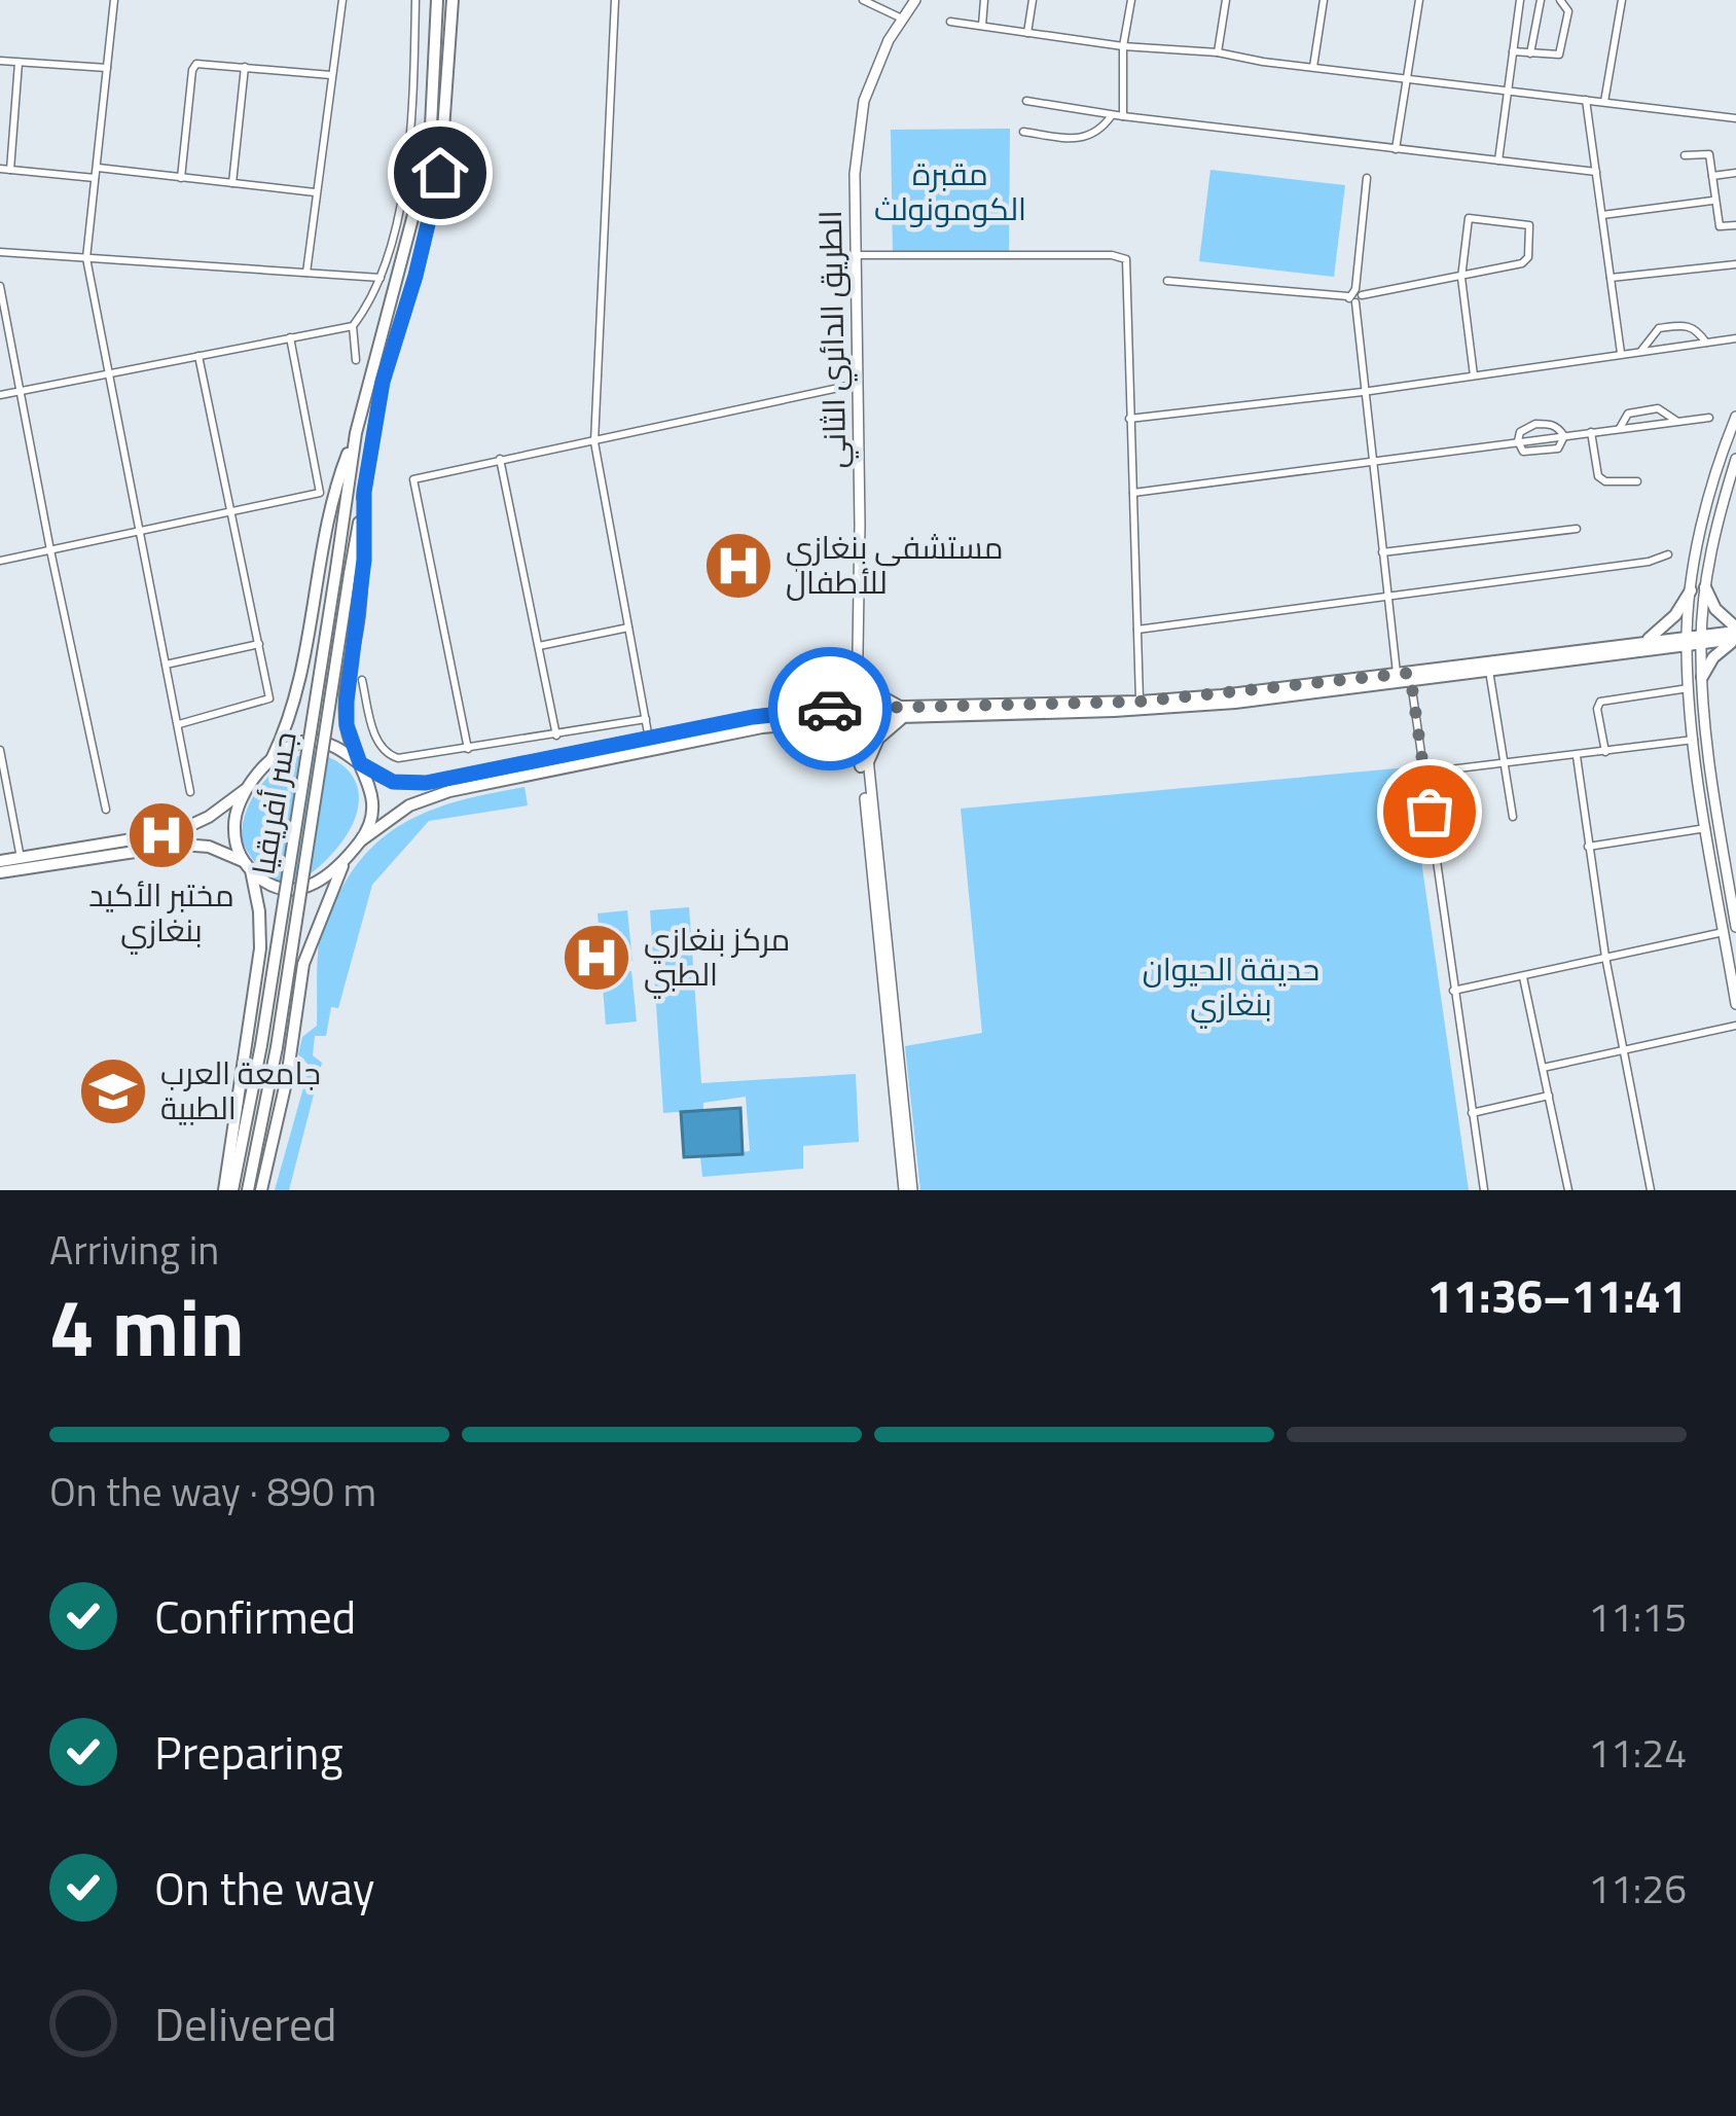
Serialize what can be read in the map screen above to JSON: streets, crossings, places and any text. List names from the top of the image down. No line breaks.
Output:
{"streets":{"highway":["جسر أفريقيا"],"main road":["الطريق الدائري الثاني"]},"parks":["مقبرة الكومونولث","حديقة الحيوان بنغازي"],"places":{"hospital":["مستشفى بنغازي للأطفال","مختبر الأكيد بنغازي","مركز بنغازي الطبي"],"school or university":["جامعة العرب الطبية"]},"page":{"heading":["4 min","Arriving in","11:36–11:41"],"bar":"On the way · 890 m","list":[["Confirmed","11:15"],["Preparing","11:24"],["On the way","11:26"],"Delivered"]}}
